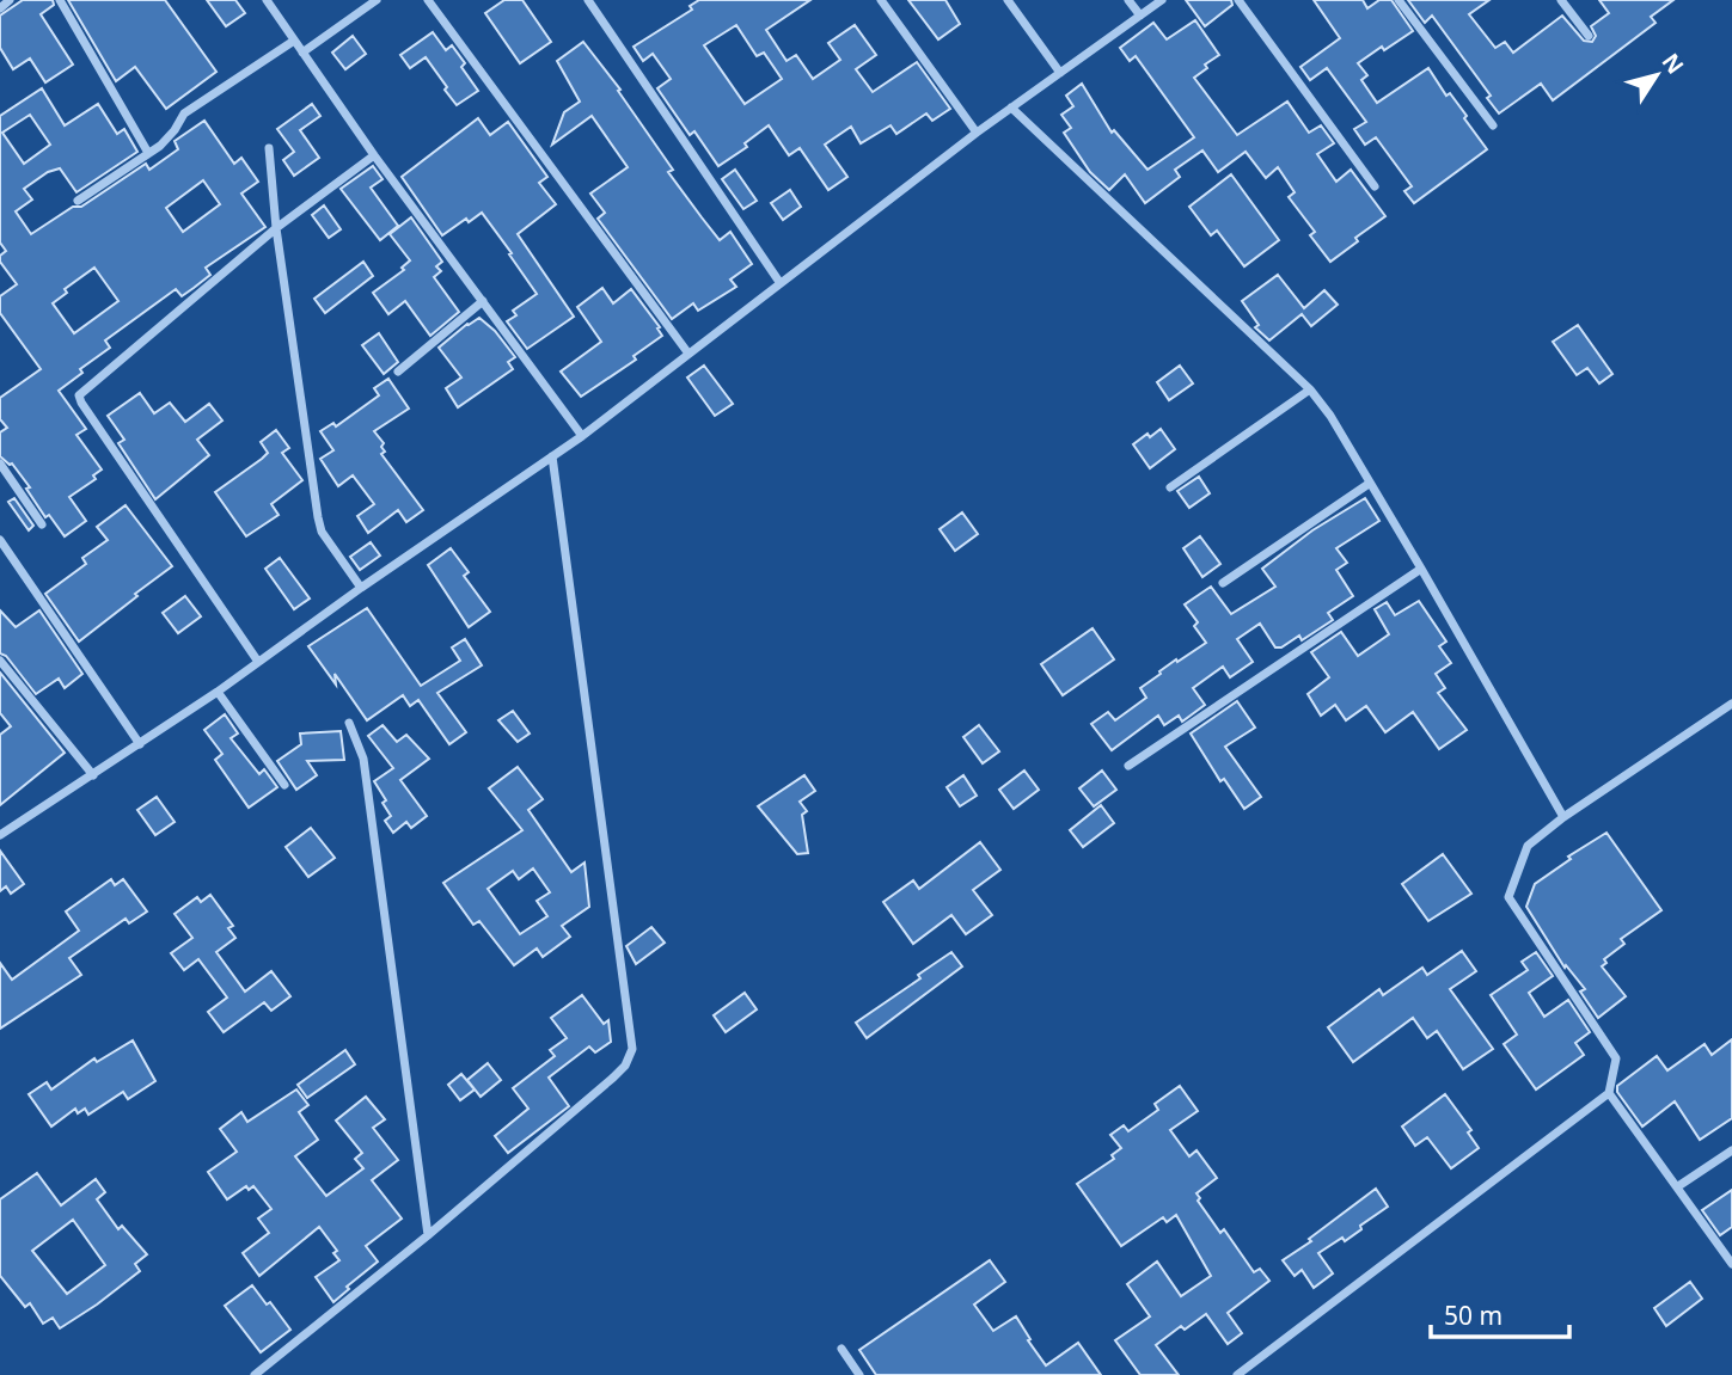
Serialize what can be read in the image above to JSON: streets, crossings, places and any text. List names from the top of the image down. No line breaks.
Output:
{"scale_bar":"50 m","north":"top right"}
